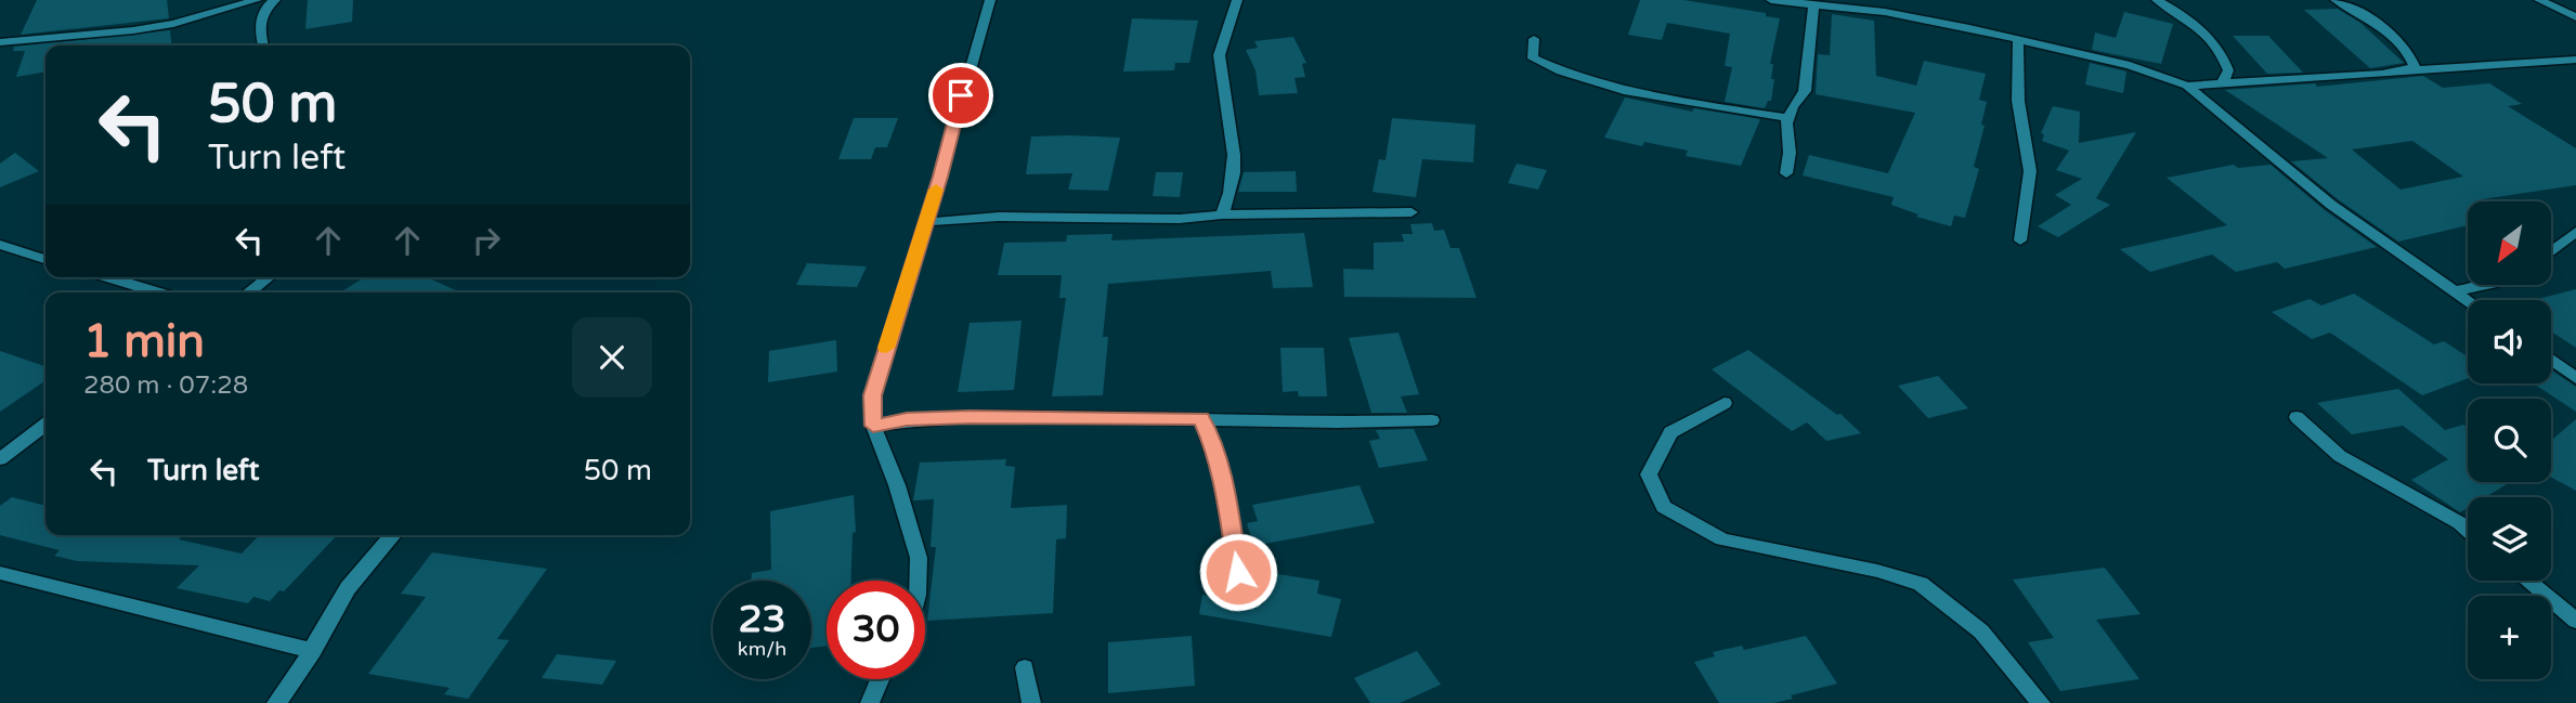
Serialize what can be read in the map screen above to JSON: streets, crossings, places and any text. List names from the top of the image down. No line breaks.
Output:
{"north":"bottom left","page":{"turn":["50 m","Turn left"],"map_buttons":"+","heading":["1 min","280 m · 07:28"],"list":[{"name":"Turn left","value":"50 m"}],"speed":"23 km/h","limit":"30"}}
